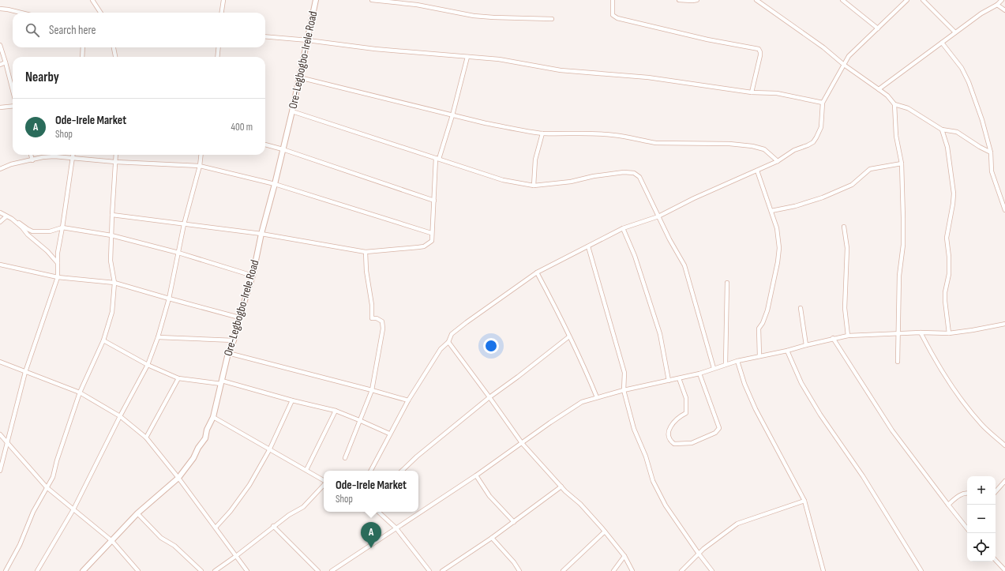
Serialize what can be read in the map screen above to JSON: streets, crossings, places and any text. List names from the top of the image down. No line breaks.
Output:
{"streets":{"main road":["Ore-Legbogbo-Irele Road"]},"page":{"search":"Search here","heading":"Nearby","list":[{"mark":"A","name":"Ode-Irele Market","note":"Shop","value":"400 m"}],"popup":["Ode-Irele Market","Shop"],"map_buttons":["+","−"],"pins":"A"}}
